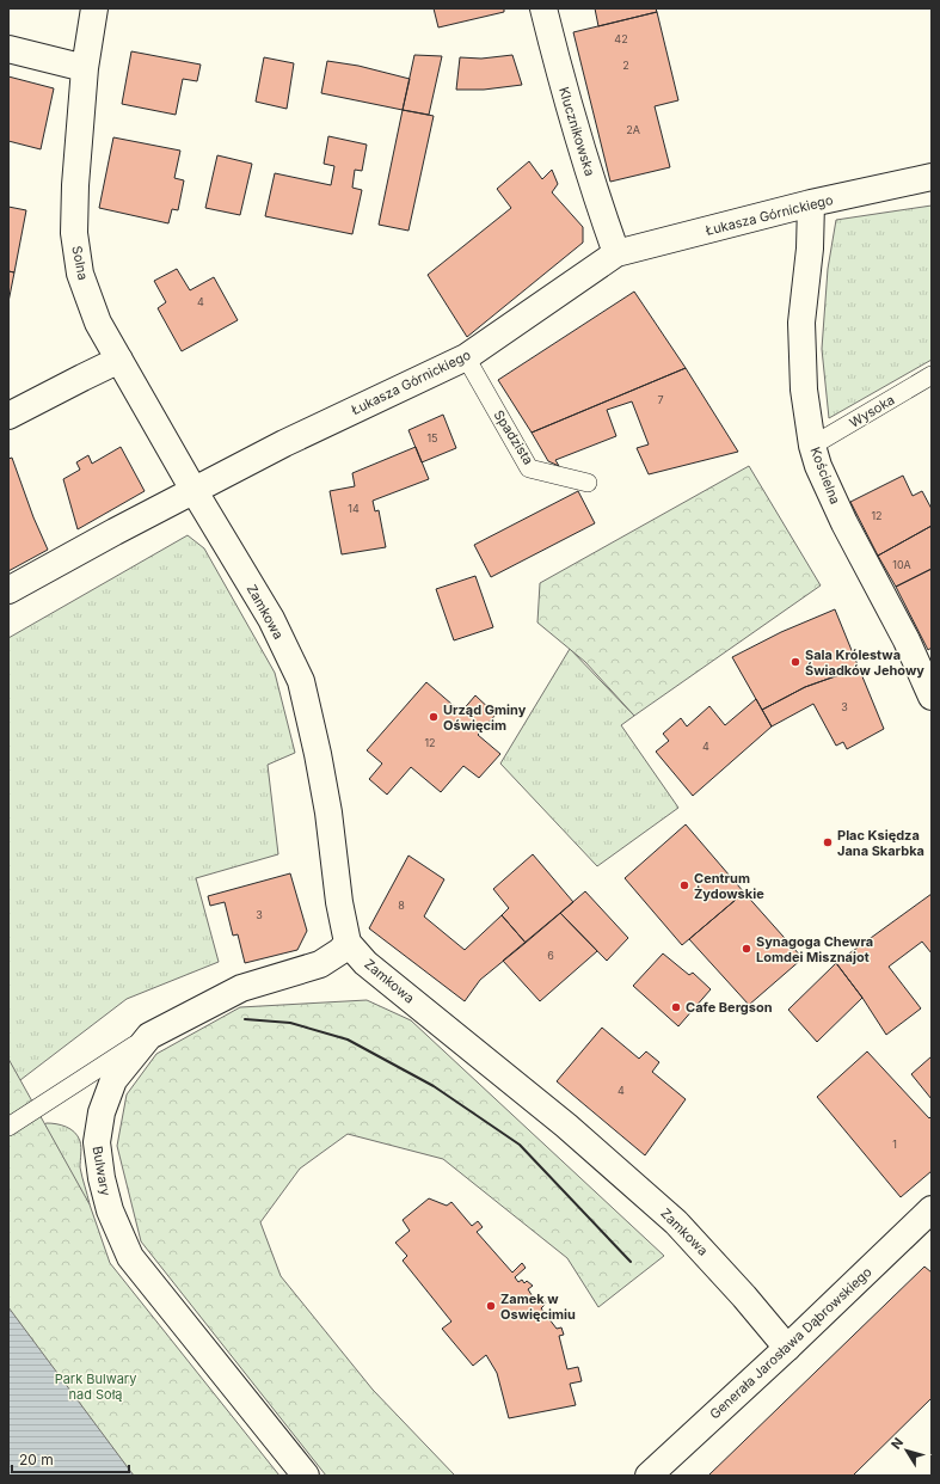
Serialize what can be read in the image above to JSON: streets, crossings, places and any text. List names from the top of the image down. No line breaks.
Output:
{"streets":{"street":["Klucznikowska","Łukasza Górnickiego","Solna","Kościelna","Zamkowa","Bulwary","Generała Jarosława Dąbrowskiego"],"lane":["Wysoka","Spadzista"]},"crossings":[["Klucznikowska","Łukasza Górnickiego"],["Łukasza Górnickiego","Solna"],["Łukasza Górnickiego","Spadzista"],["Łukasza Górnickiego","Kościelna"],["Łukasza Górnickiego","Zamkowa"],["Solna","Zamkowa"],["Wysoka","Kościelna"],["Zamkowa","Bulwary"],["Zamkowa","Generała Jarosława Dąbrowskiego"]],"parks":["Park Bulwary nad Sołą"],"places":["Sala Królestwa Świadków Jehowy","Urząd Gminy Oświęcim","Plac Księdza Jana Skarbka","Centrum Żydowskie","Synagoga Chewra Lomdei Misznajot","Cafe Bergson","Zamek w Oswięcimiu"],"house_numbers":["42","2","2A","4","7","15","14","12","10A","3","12","4","8","3","6","4","1"],"scale_bar":"20 m","north":"top left"}
